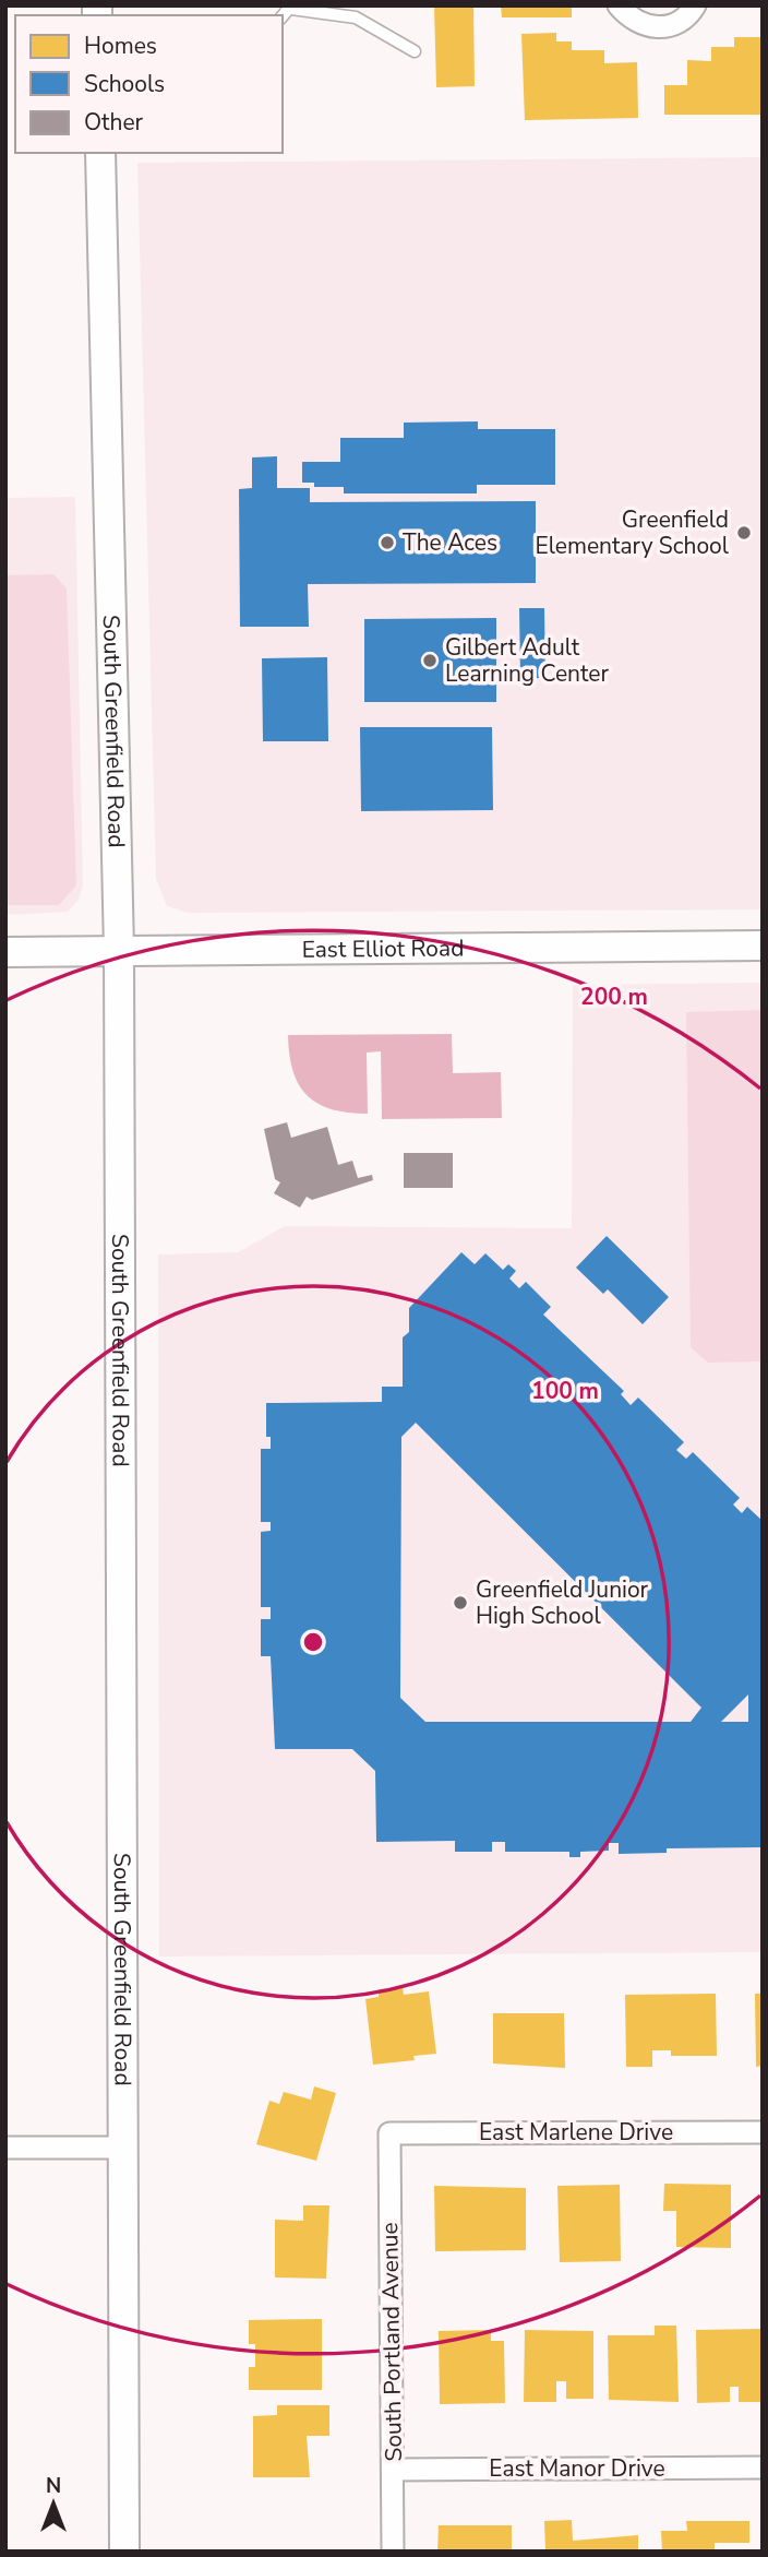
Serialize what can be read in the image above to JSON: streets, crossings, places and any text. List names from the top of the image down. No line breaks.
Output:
{"streets":{"main road":["South Greenfield Road","East Elliot Road"],"street":["East Marlene Drive","South Portland Avenue","East Manor Drive"]},"crossings":[["South Greenfield Road","East Elliot Road"],["East Marlene Drive","South Portland Avenue"],["South Portland Avenue","East Manor Drive"]],"places":["Greenfield Elementary School","The Aces","Gilbert Adult Learning Center","Greenfield Junior High School"],"legend":["Homes","Schools","Other"],"north":"top","rings":["200 m","100 m"]}
